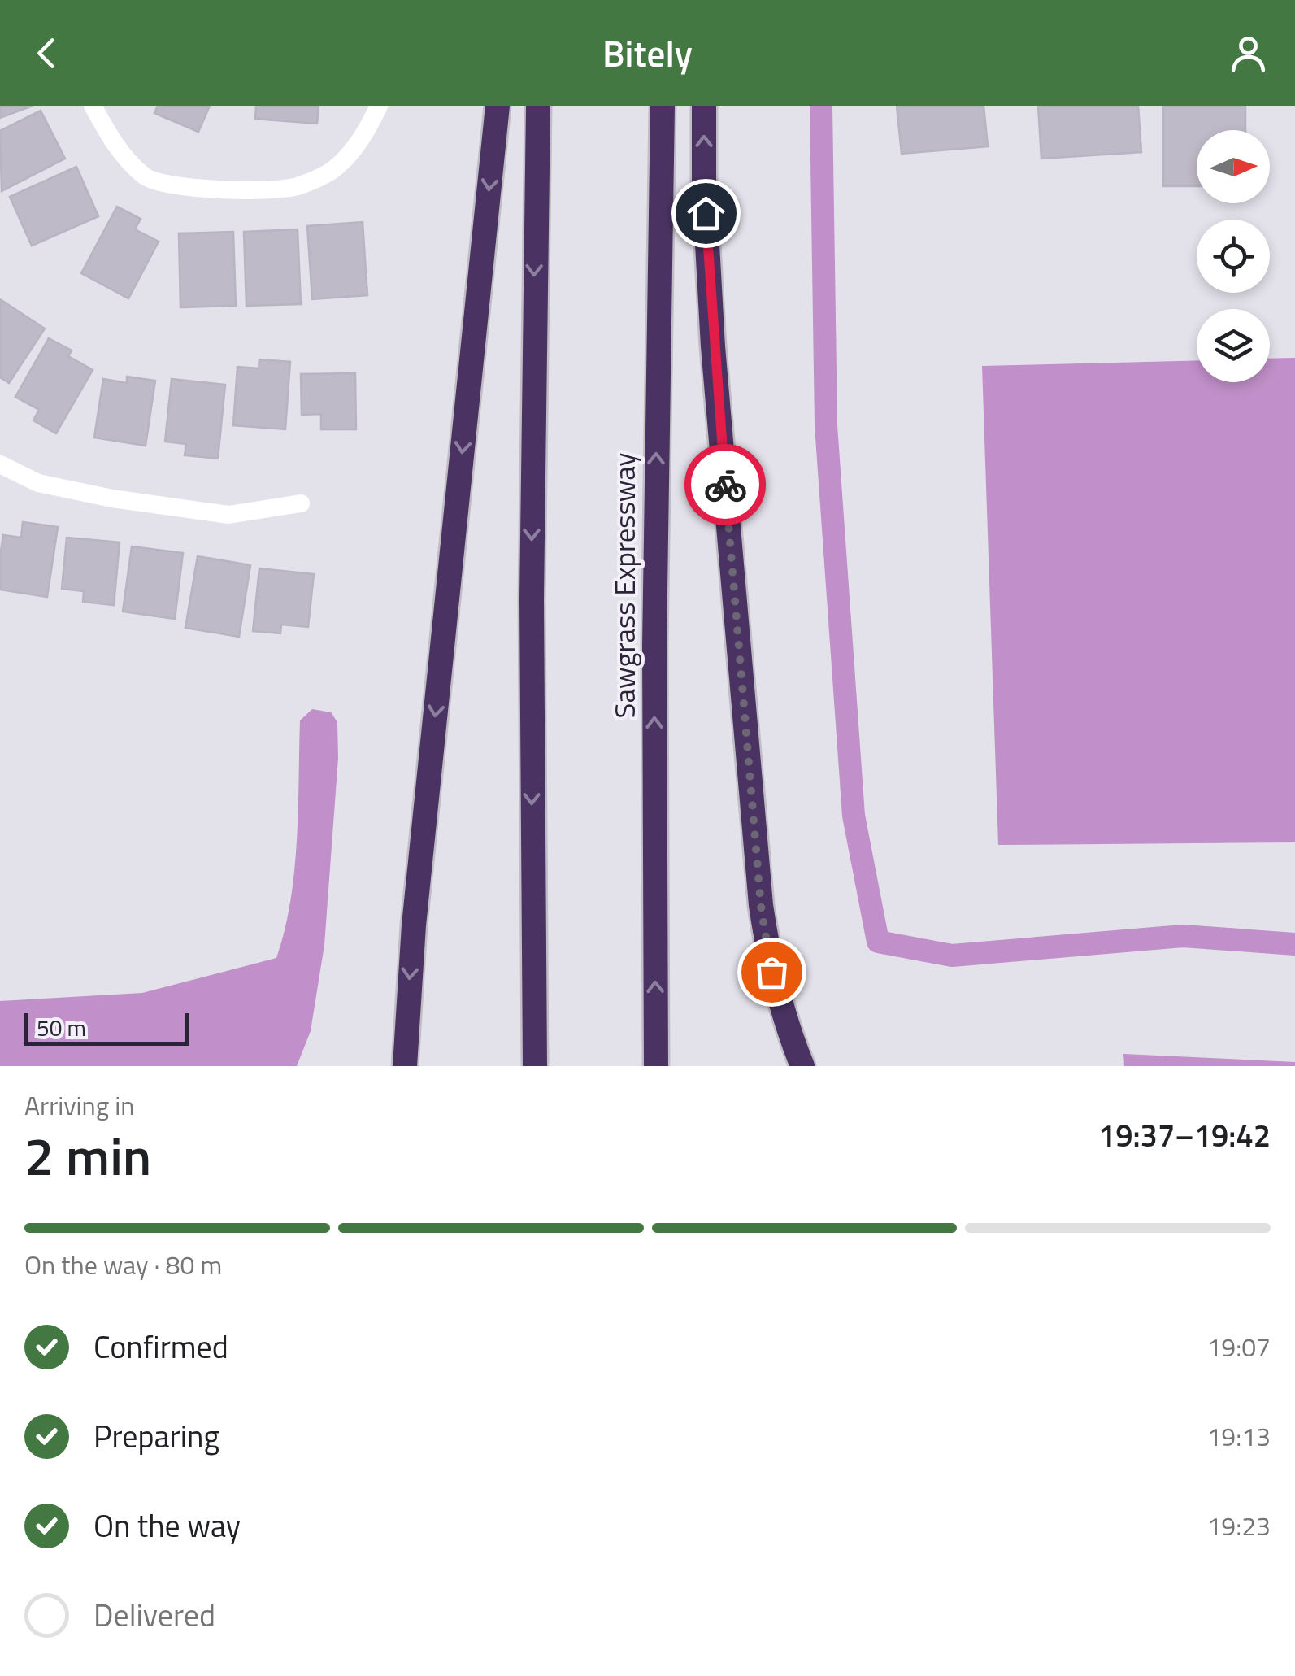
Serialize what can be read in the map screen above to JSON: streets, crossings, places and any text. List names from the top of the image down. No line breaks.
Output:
{"streets":{"highway":["Sawgrass Expressway"]},"scale_bar":"50 m","north":"right","page":{"header":"Bitely","scale":"50 m","heading":["2 min","Arriving in","19:37–19:42"],"bar":"On the way · 80 m","list":[["Confirmed","19:07"],["Preparing","19:13"],["On the way","19:23"],"Delivered"]}}
